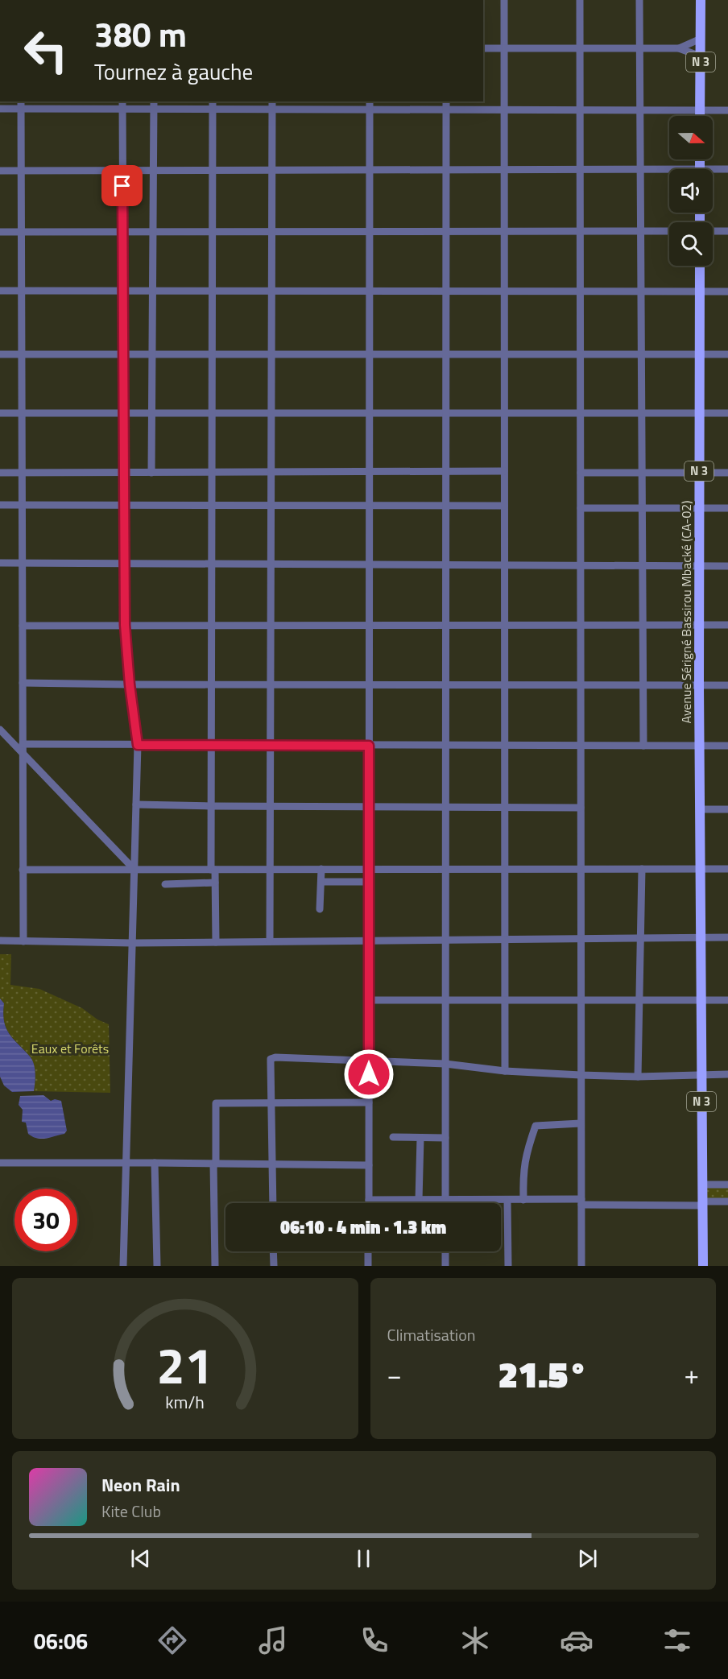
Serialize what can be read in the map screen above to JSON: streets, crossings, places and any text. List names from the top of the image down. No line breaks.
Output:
{"streets":{"main road":["N 3","Avenue Sérigné Bassirou Mbacké (CA-02)"]},"crossings":[["N 3","Avenue Sérigné Bassirou Mbacké (CA-02)"]],"parks":["Eaux et Forêts"],"north":"right","page":{"turn":["380 m","Tournez à gauche"],"limit":"30","trip":"06:10 · 4 min · 1.3 km","tile":"Climatisation","heat":["−","21.5°","+"],"song":["Neon Rain","Kite Club"],"tabs":"06:06","gauge":["21","km/h"]}}
